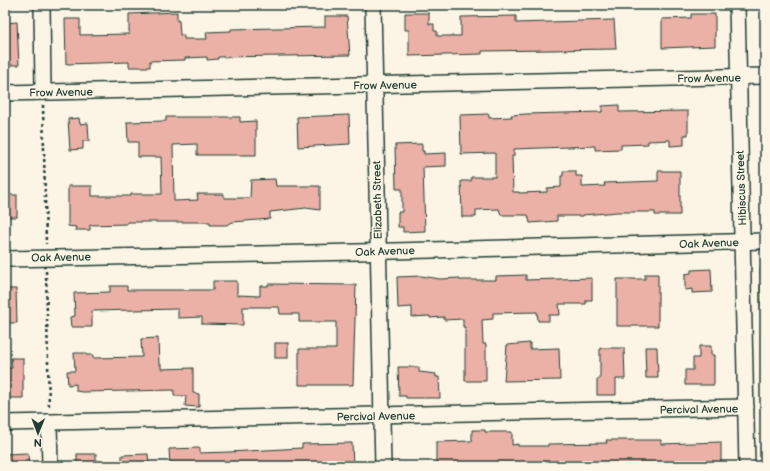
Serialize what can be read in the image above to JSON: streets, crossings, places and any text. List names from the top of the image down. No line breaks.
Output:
{"streets":{"street":["Frow Avenue","Hibiscus Street","Elizabeth Street","Oak Avenue","Percival Avenue"]},"crossings":[["Frow Avenue","Hibiscus Street"],["Frow Avenue","Elizabeth Street"],["Hibiscus Street","Oak Avenue"],["Hibiscus Street","Percival Avenue"],["Elizabeth Street","Oak Avenue"],["Elizabeth Street","Percival Avenue"]],"north":"bottom"}
